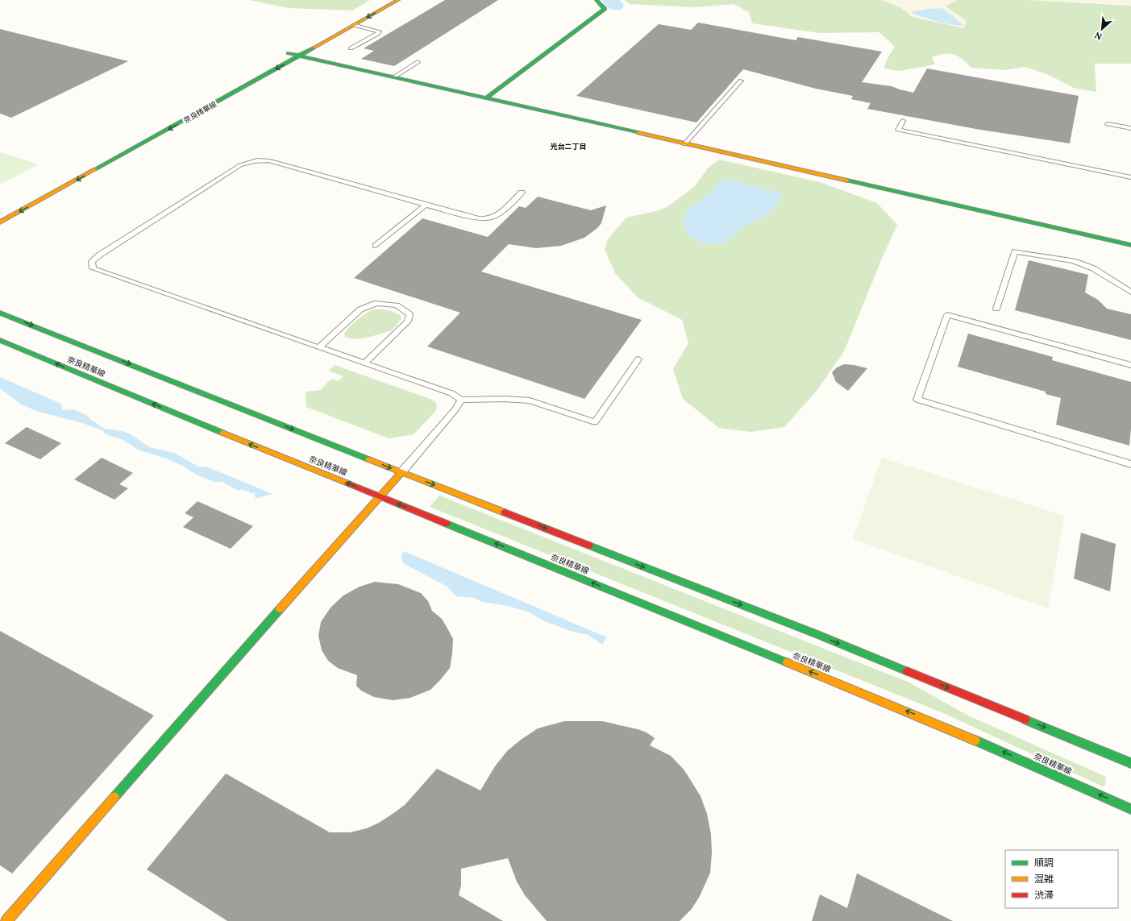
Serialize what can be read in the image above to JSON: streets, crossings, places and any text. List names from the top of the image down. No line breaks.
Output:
{"streets":{"main road":["奈良精華線"]},"districts":["光台二丁目"],"legend":["順調","混雑","渋滞"],"north":"bottom left"}
